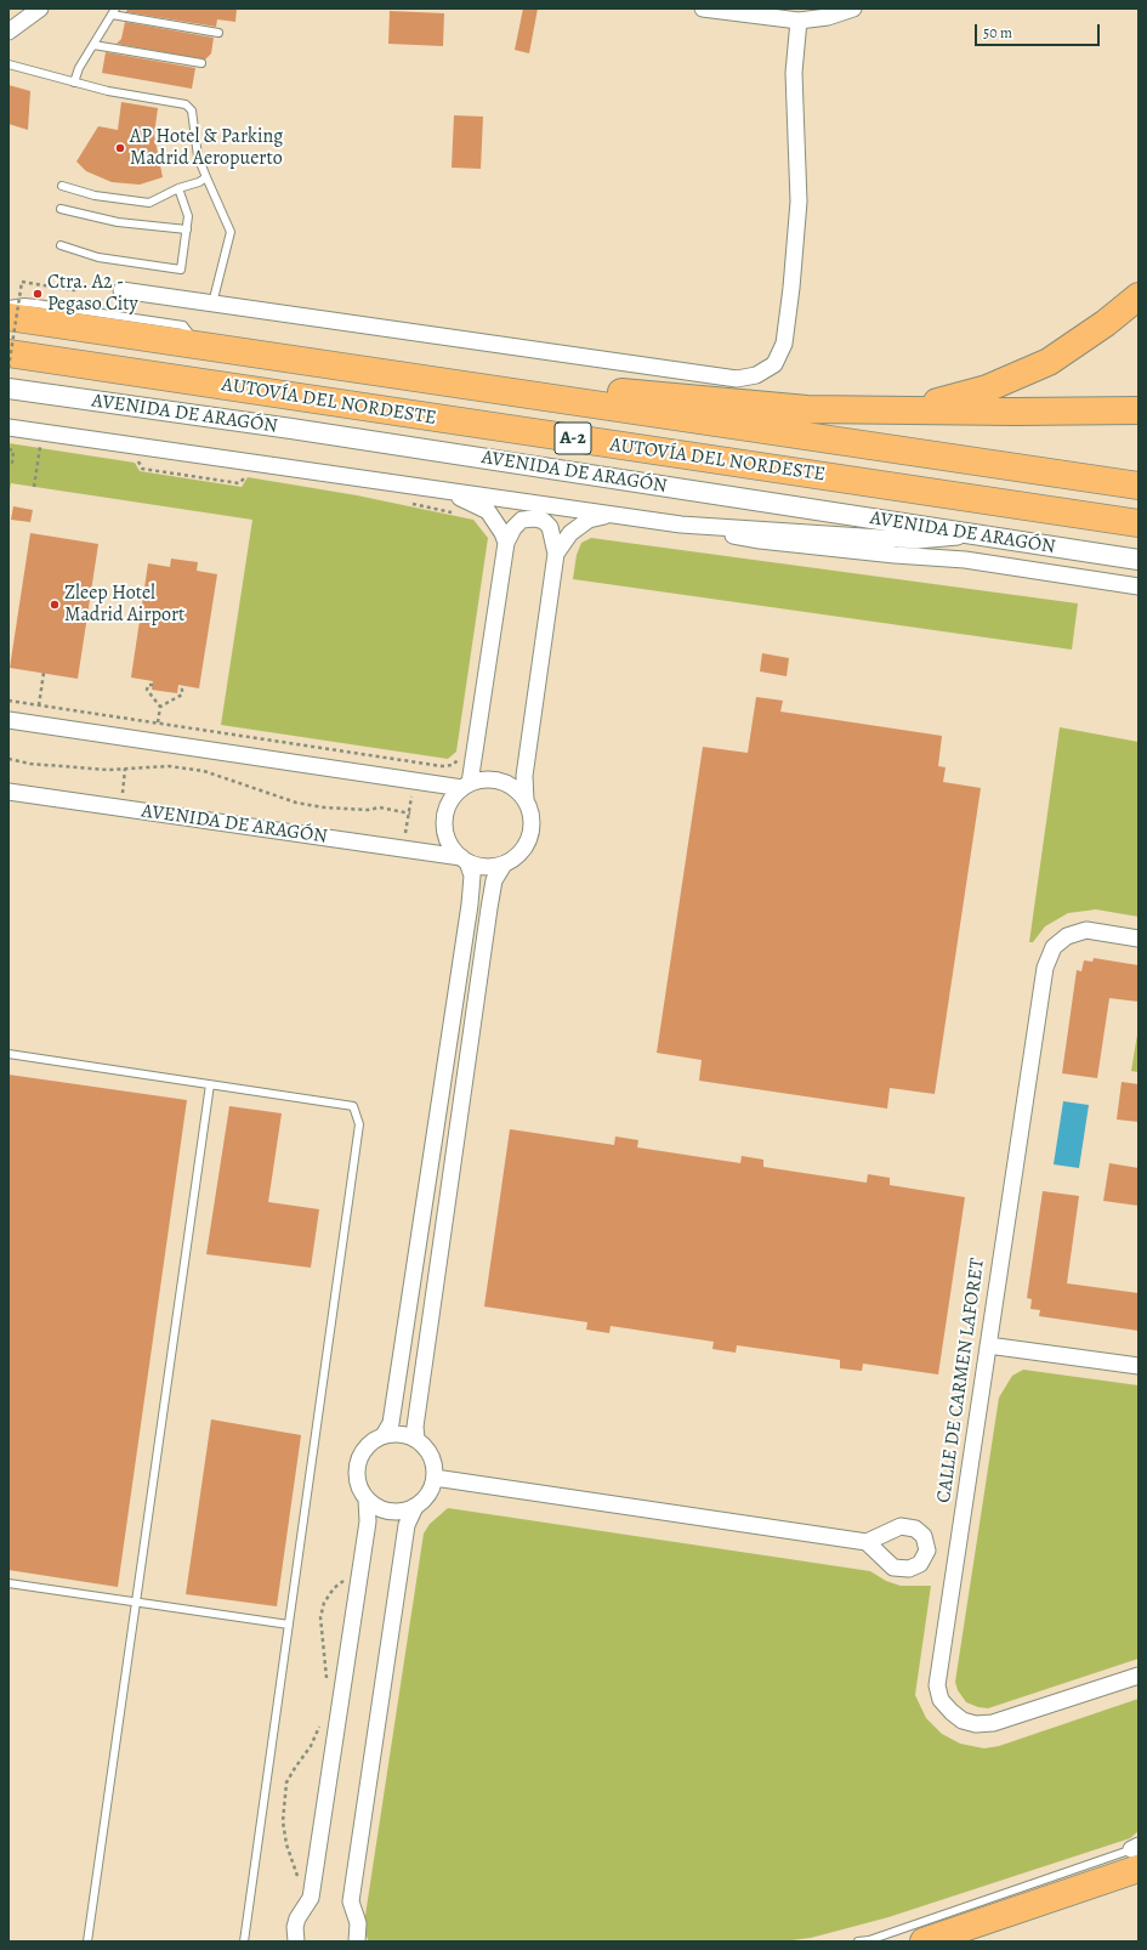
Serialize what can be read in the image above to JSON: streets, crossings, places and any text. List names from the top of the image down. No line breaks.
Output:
{"streets":{"highway":["AUTOVÍA DEL NORDESTE","A-2"],"street":["AVENIDA DE ARAGÓN","CALLE DE CARMEN LAFORET"]},"places":["AP Hotel & Parking Madrid Aeropuerto","Ctra. A2 - Pegaso City","Zleep Hotel Madrid Airport"],"scale_bar":"50 m"}
